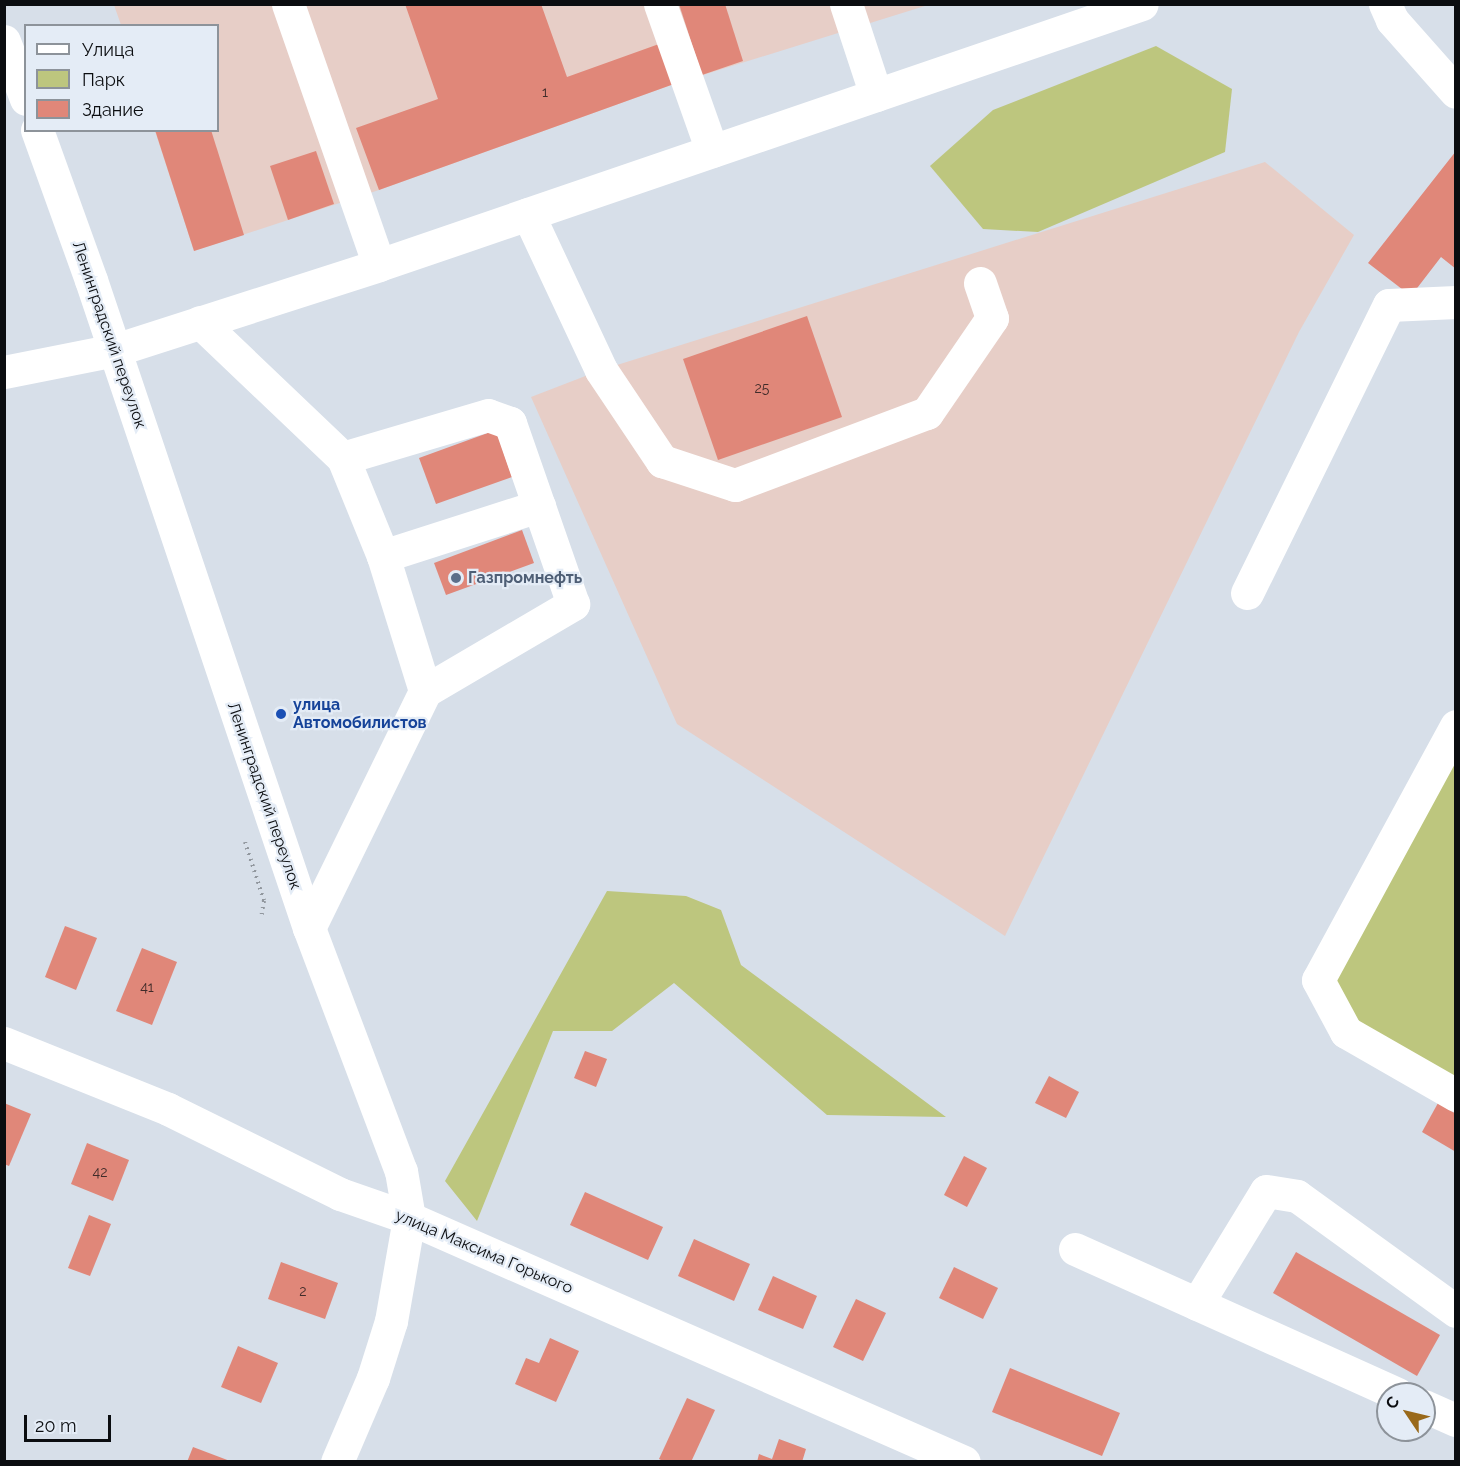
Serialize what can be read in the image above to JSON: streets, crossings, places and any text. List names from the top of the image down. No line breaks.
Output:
{"streets":{"street":["Ленинградский переулок","улица Максима Горького"]},"crossings":[["Ленинградский переулок","улица Максима Горького"]],"places":["Газпромнефть","улица Автомобилистов"],"house_numbers":["1","25","41","42","2"],"legend":["Улица","Парк","Здание"],"scale_bar":"20 m","north":"top left"}
